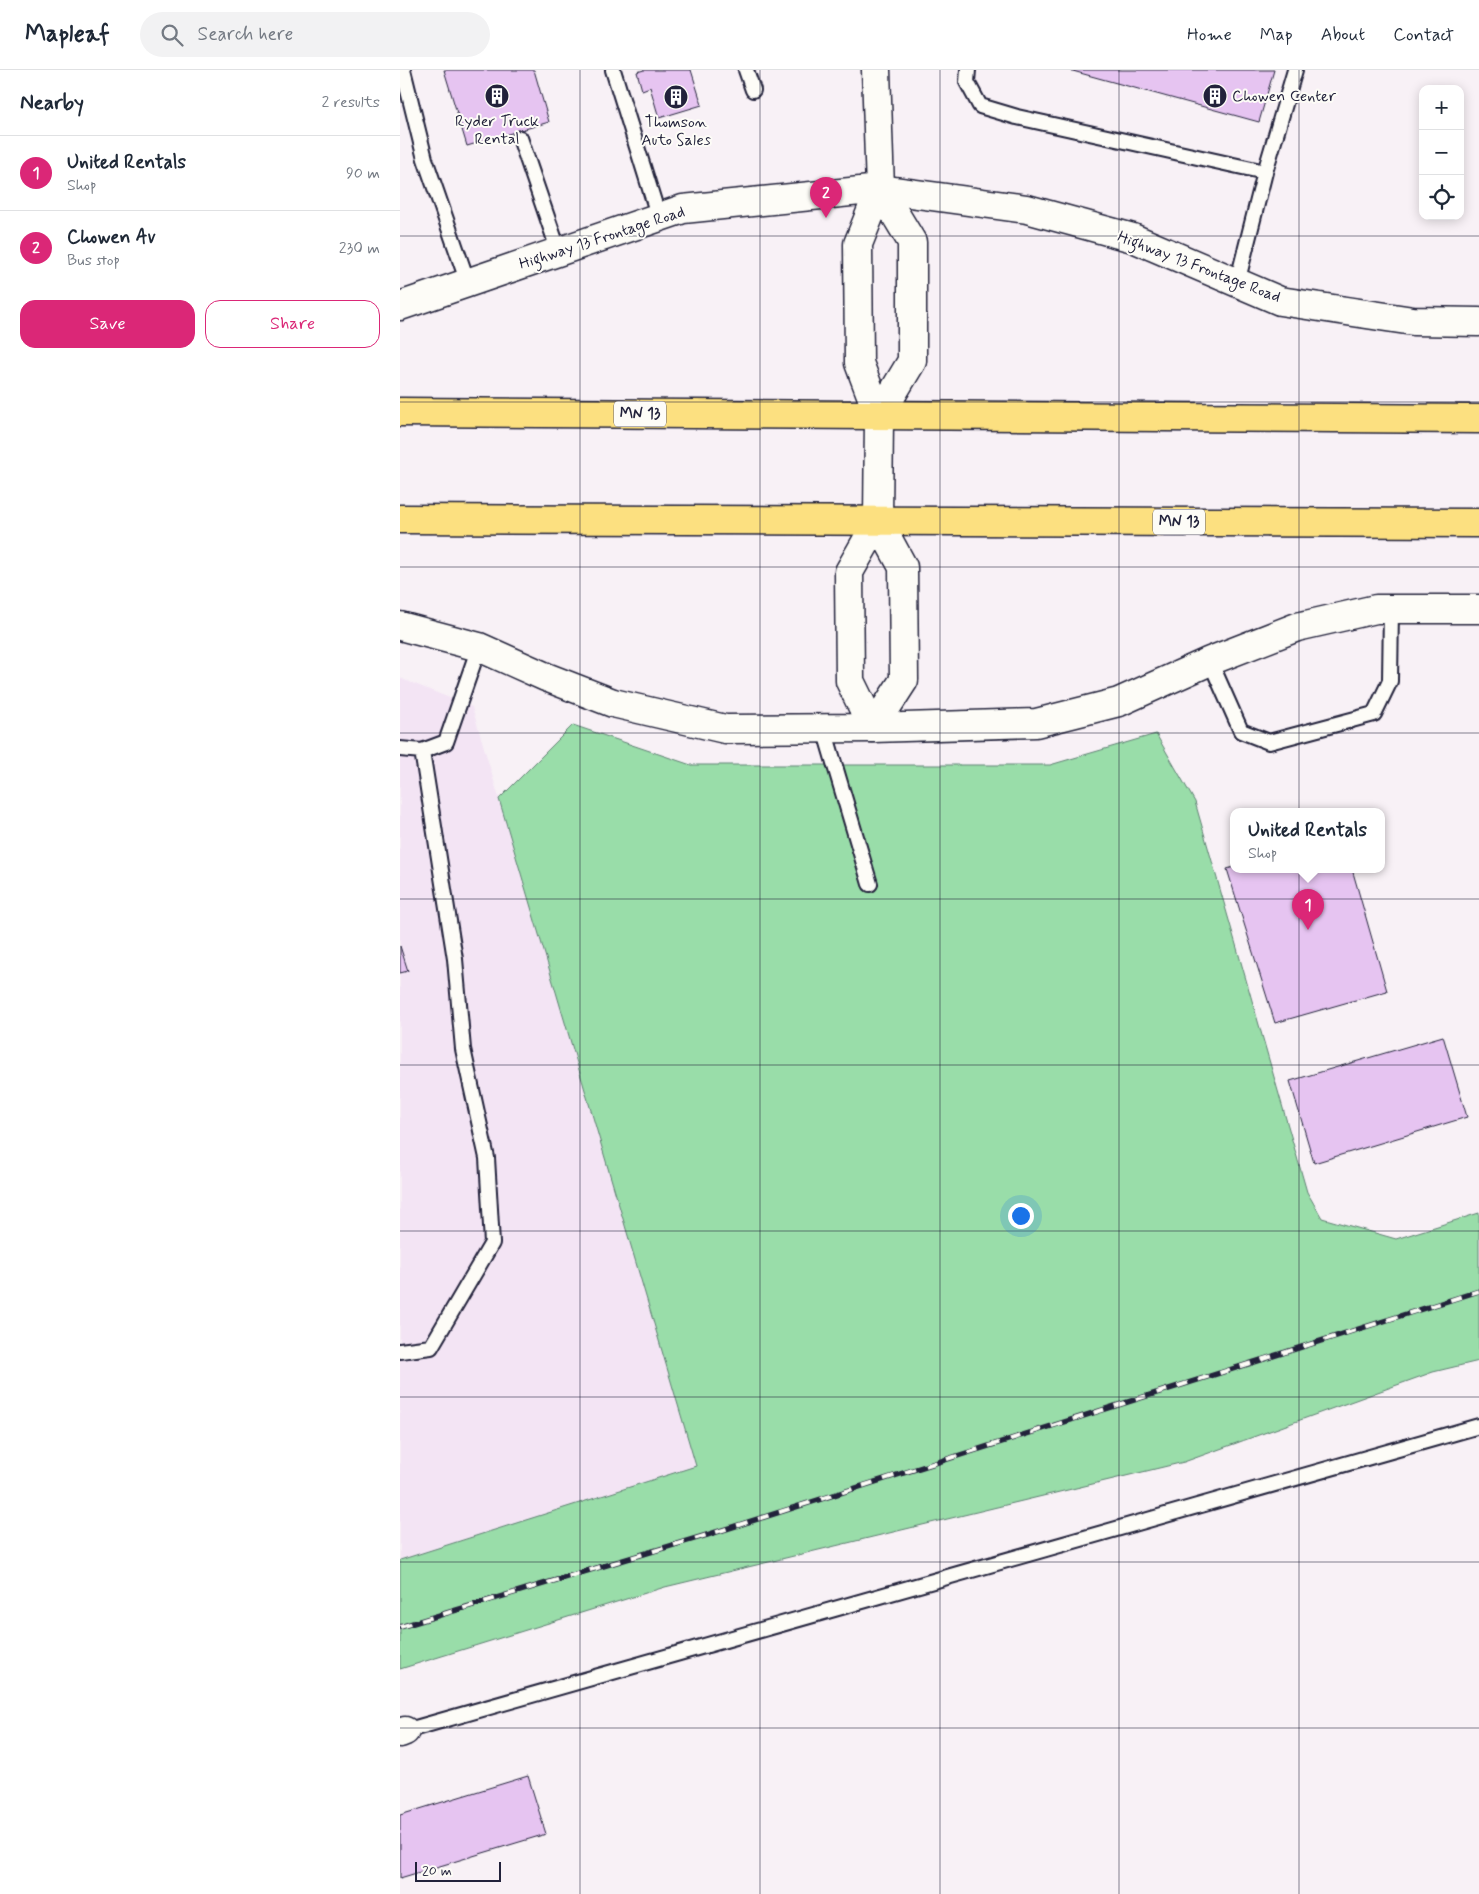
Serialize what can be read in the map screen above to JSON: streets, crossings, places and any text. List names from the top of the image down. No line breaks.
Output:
{"streets":{"highway":["MN 13"],"street":["Highway 13 Frontage Road"]},"places":{"building":["Ryder Truck Rental","Chowen Center","Thomson Auto Sales"]},"scale_bar":"20 m","page":{"header":"Mapleaf","search":"Search here","nav":["Home","Map","About","Contact"],"heading":["Nearby","2 results"],"map_buttons":["+","−"],"list":[{"mark":"1","name":"United Rentals","note":"Shop","value":"90 m"},{"mark":"2","name":"Chowen Av","note":"Bus stop","value":"230 m"}],"pins":["2","1"],"buttons":["Save","Share"],"popup":["United Rentals","Shop"],"scale":"20 m"}}
